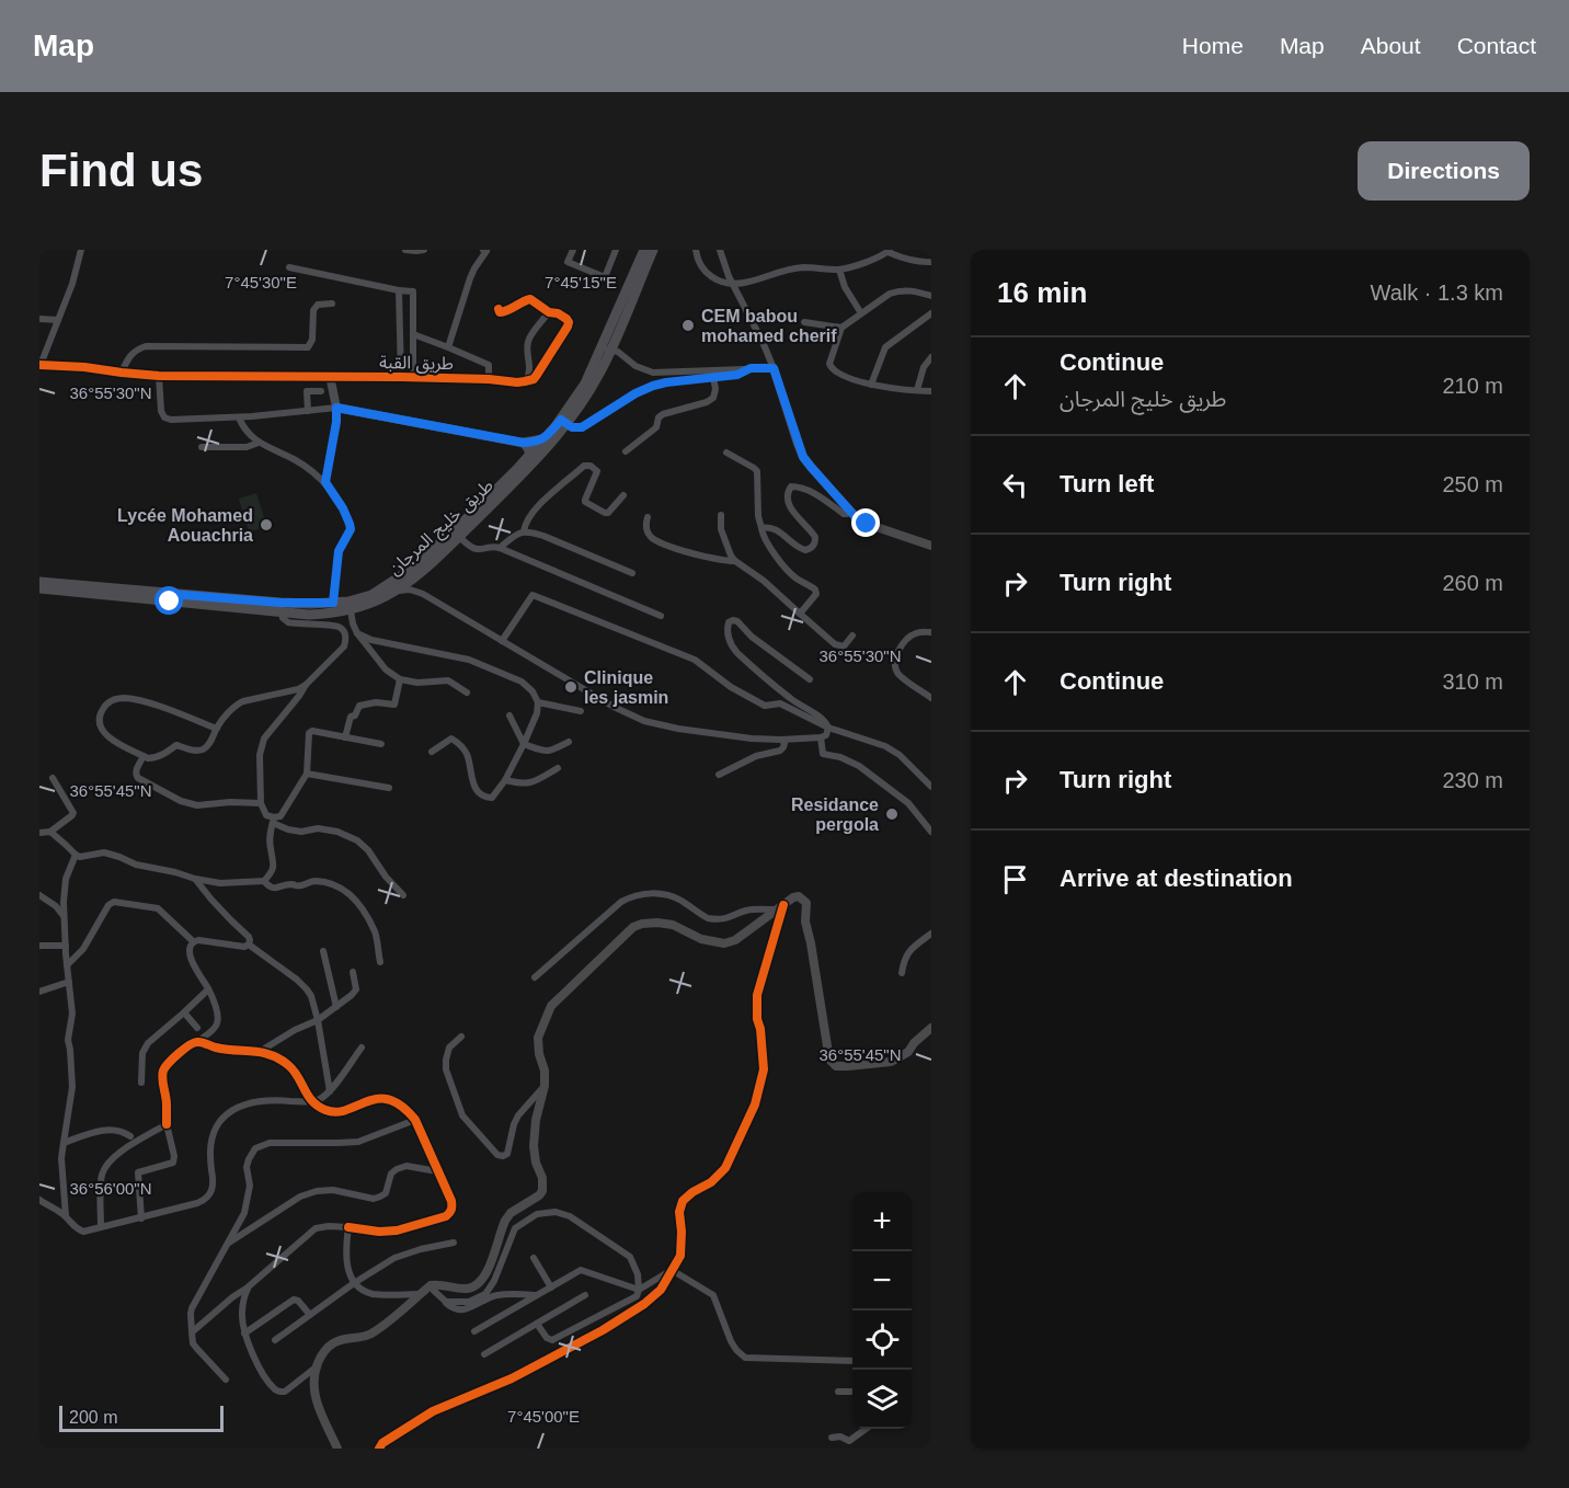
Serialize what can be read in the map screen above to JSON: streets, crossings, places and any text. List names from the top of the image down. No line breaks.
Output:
{"streets":{"main road":["طريق خليج المرجان"],"street":["طريق القبة"]},"places":["CEM babou mohamed cherif","Lycée Mohamed Aouachria","Clinique les jasmin","Residance pergola"],"scale_bar":"200 m","page":{"header":"Map","nav":["Home","Map","About","Contact"],"buttons":"Directions","title":"Find us","heading":["16 min","Walk · 1.3 km"],"list":[["Continue","طريق خليج المرجان","210 m"],["Turn left","250 m"],["Turn right","260 m"],["Continue","310 m"],["Turn right","230 m"],"Arrive at destination"],"map_buttons":["+","−"],"scale":"200 m"},"coordinates":["7°45'30\"E","7°45'15\"E","36°55'30\"N","36°55'45\"N","36°56'00\"N","7°45'00\"E"]}
